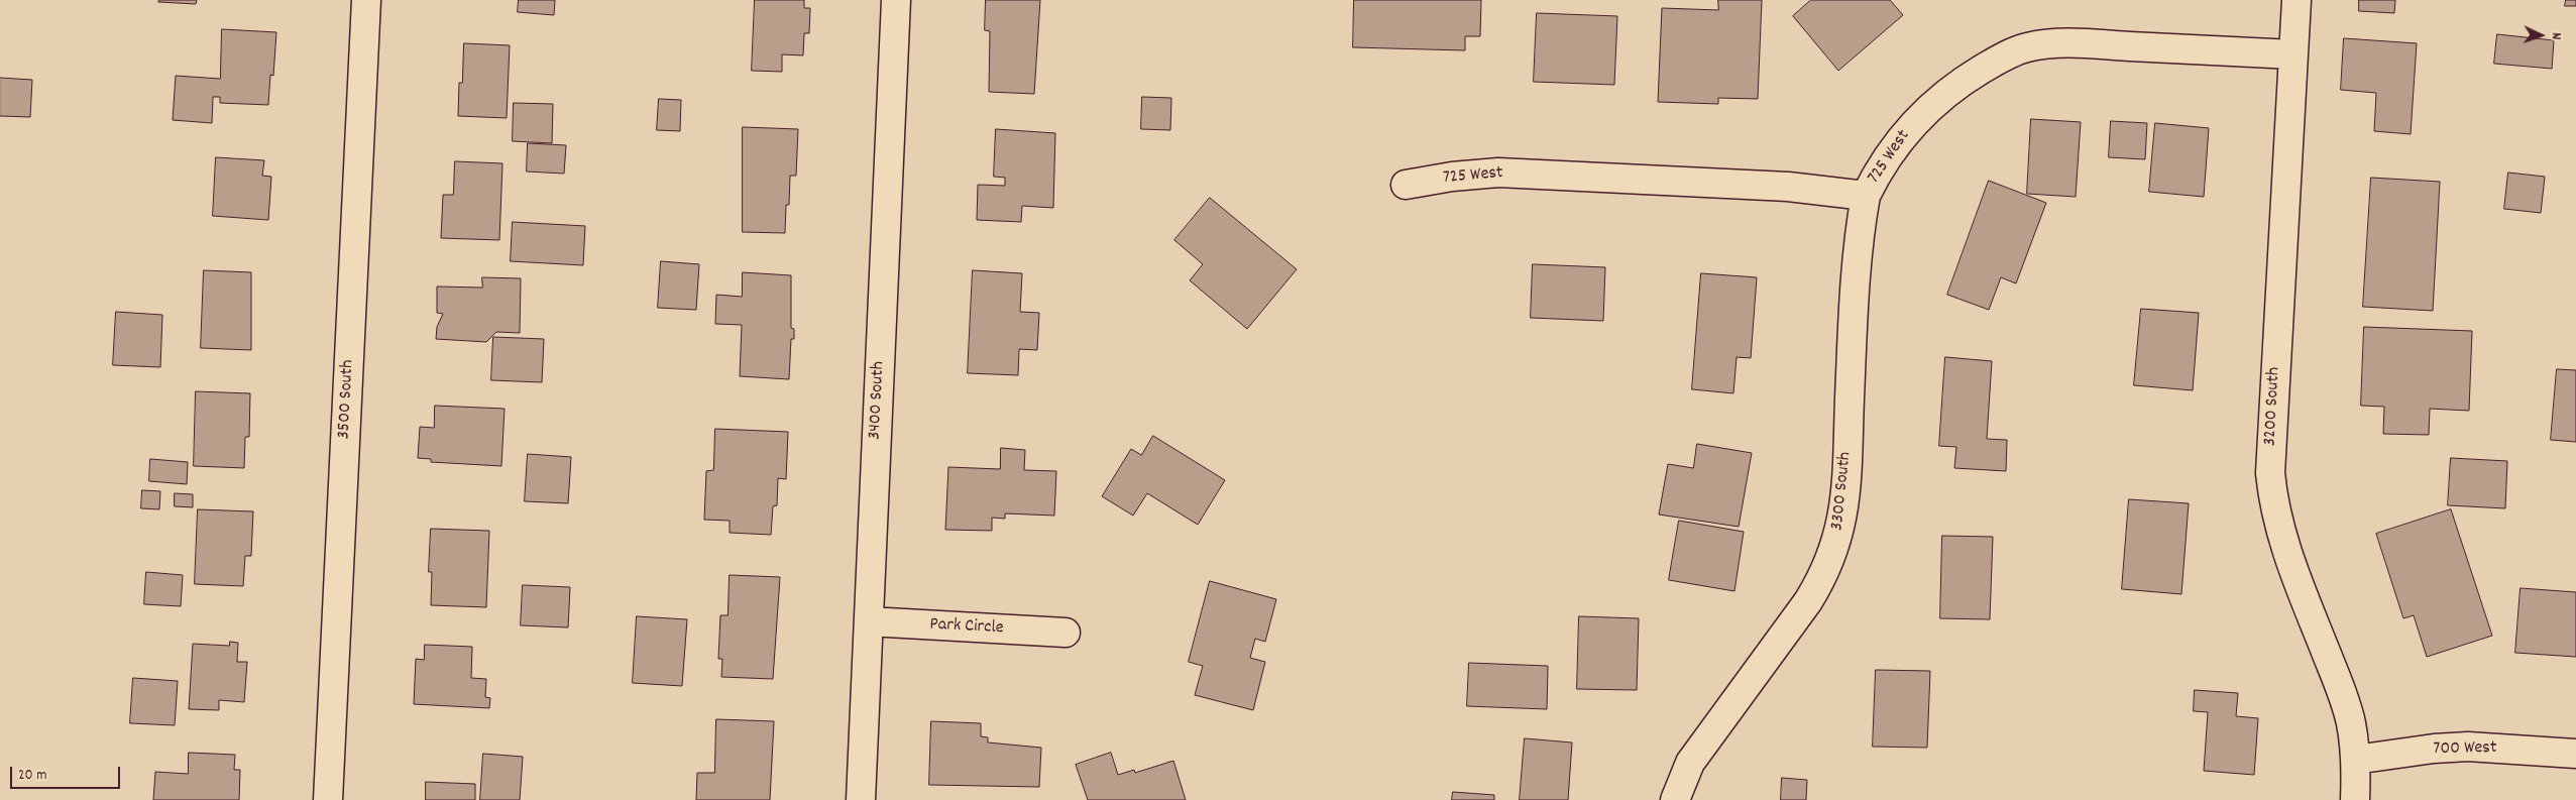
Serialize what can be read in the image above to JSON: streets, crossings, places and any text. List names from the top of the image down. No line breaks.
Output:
{"streets":{"street":["725 West","3500 South","3400 South","3200 South","3300 South","Park Circle","700 West"]},"crossings":[["725 West","3200 South"],["725 West","3300 South"],["3400 South","Park Circle"],["3200 South","700 West"]],"scale_bar":"20 m","north":"right"}
